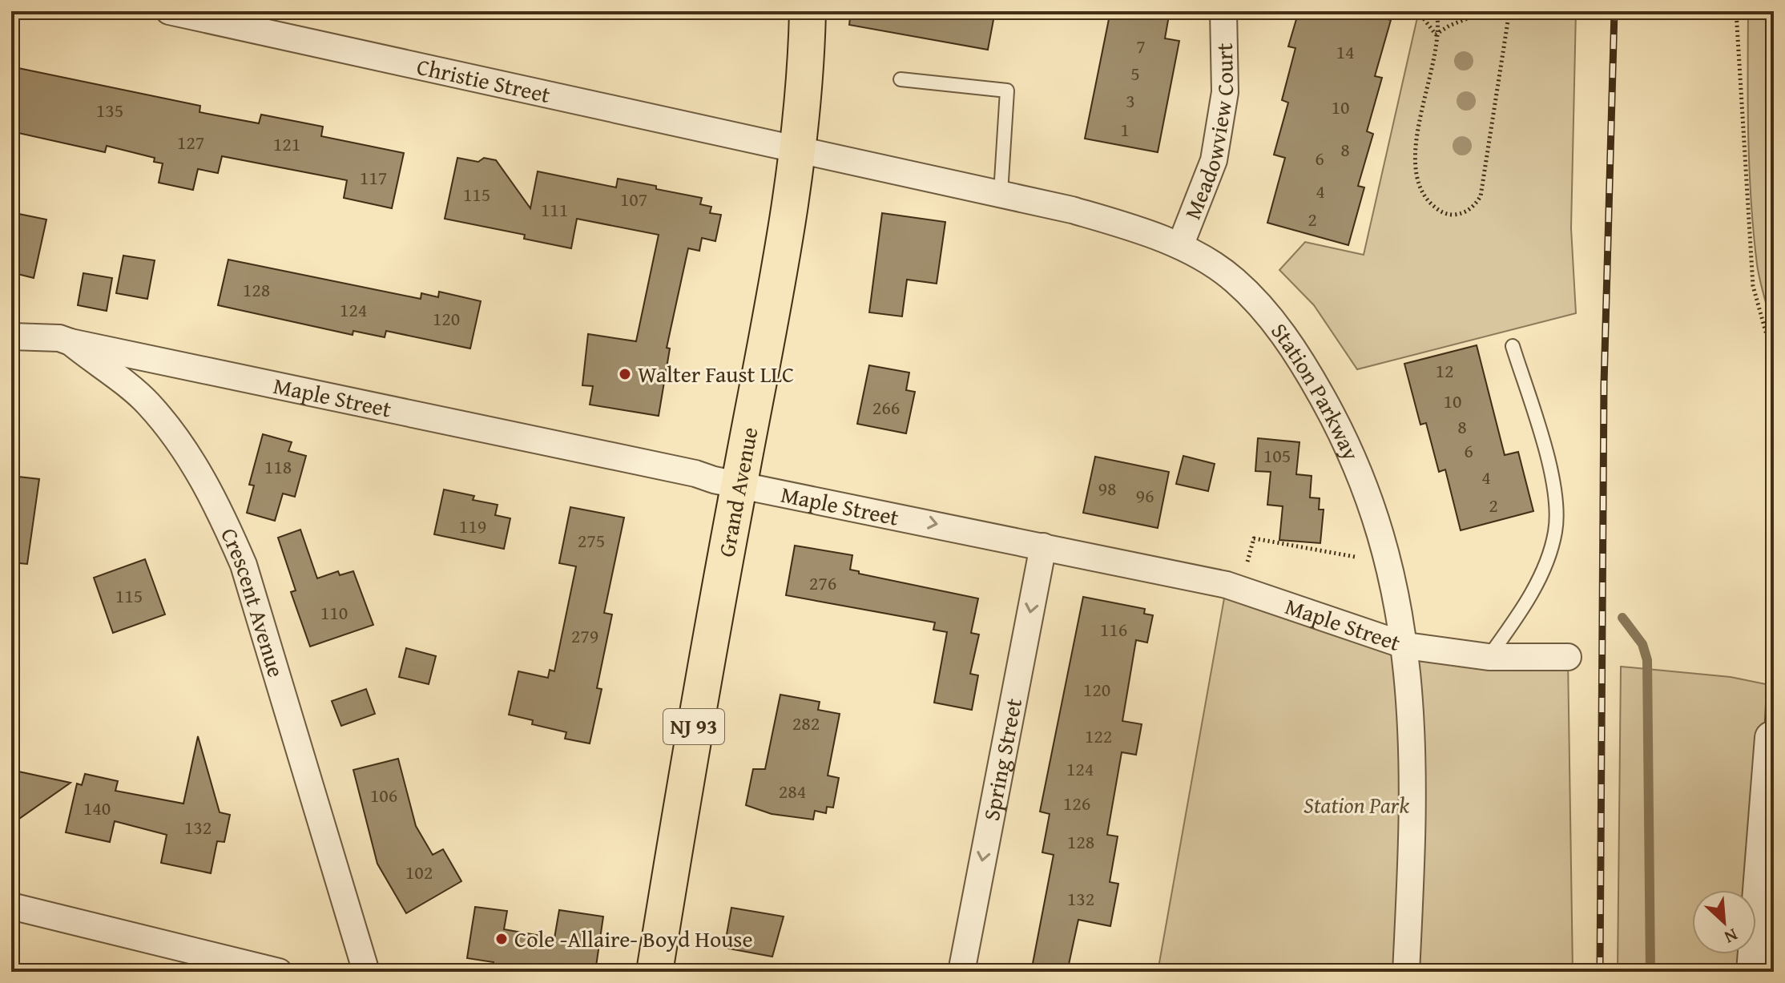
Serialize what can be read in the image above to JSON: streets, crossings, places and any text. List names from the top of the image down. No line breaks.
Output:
{"streets":{"main road":["Grand Avenue","NJ 93"],"street":["Christie Street","Meadowview Court","Station Parkway","Maple Street","Crescent Avenue","Spring Street"]},"crossings":[["Christie Street","Station Parkway"],["Christie Street","Grand Avenue"],["Meadowview Court","Station Parkway"],["Station Parkway","Maple Street"],["Station Parkway","Grand Avenue"],["Maple Street","Grand Avenue"],["Maple Street","Crescent Avenue"],["Maple Street","Spring Street"]],"one_way":["Spring Street"],"parks":["Station Park"],"places":["Walter Faust LLC","Cole -Allaire- Boyd House"],"house_numbers":["7","14","5","3","10","135","1","127","121","8","6","117","4","115","107","111","2","128","124","120","12","10","266","8","6","105","118","4","98","96","2","119","275","276","115","110","116","279","120","282","122","124","284","106","126","140","132","128","102","132"],"north":"bottom right"}
